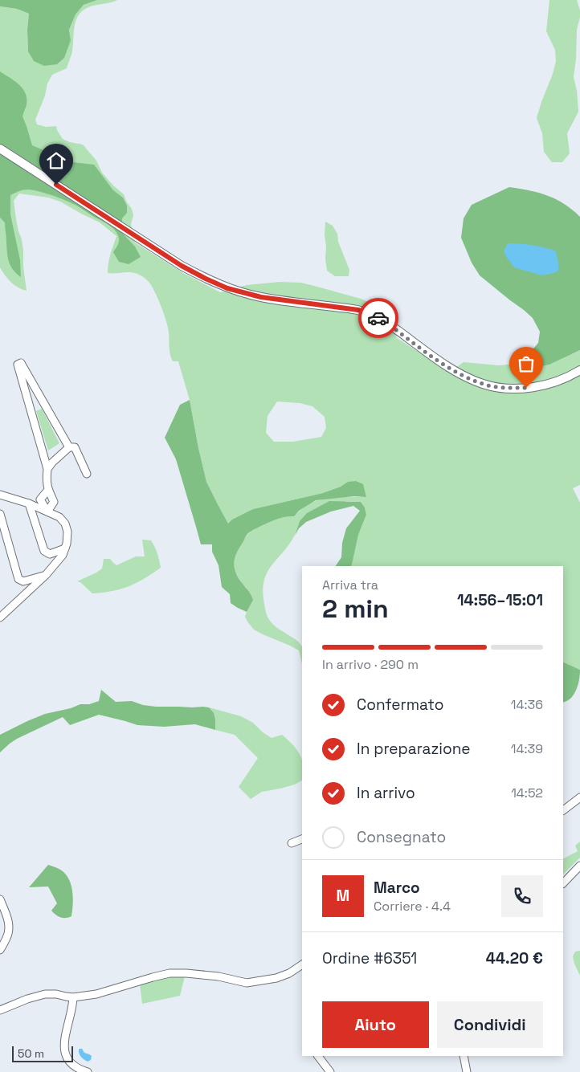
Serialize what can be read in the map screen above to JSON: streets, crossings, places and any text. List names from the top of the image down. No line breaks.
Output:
{"scale_bar":"50 m","page":{"heading":["2 min","Arriva tra","14:56–15:01"],"panel":["Marco","Corriere · 4.4","Ordine #6351","44.20 €"],"bar":"In arrivo · 290 m","list":[["Confermato","14:36"],["In preparazione","14:39"],["In arrivo","14:52"],"Consegnato"],"round":"M","buttons":["Aiuto","Condividi"],"scale":"50 m"}}
